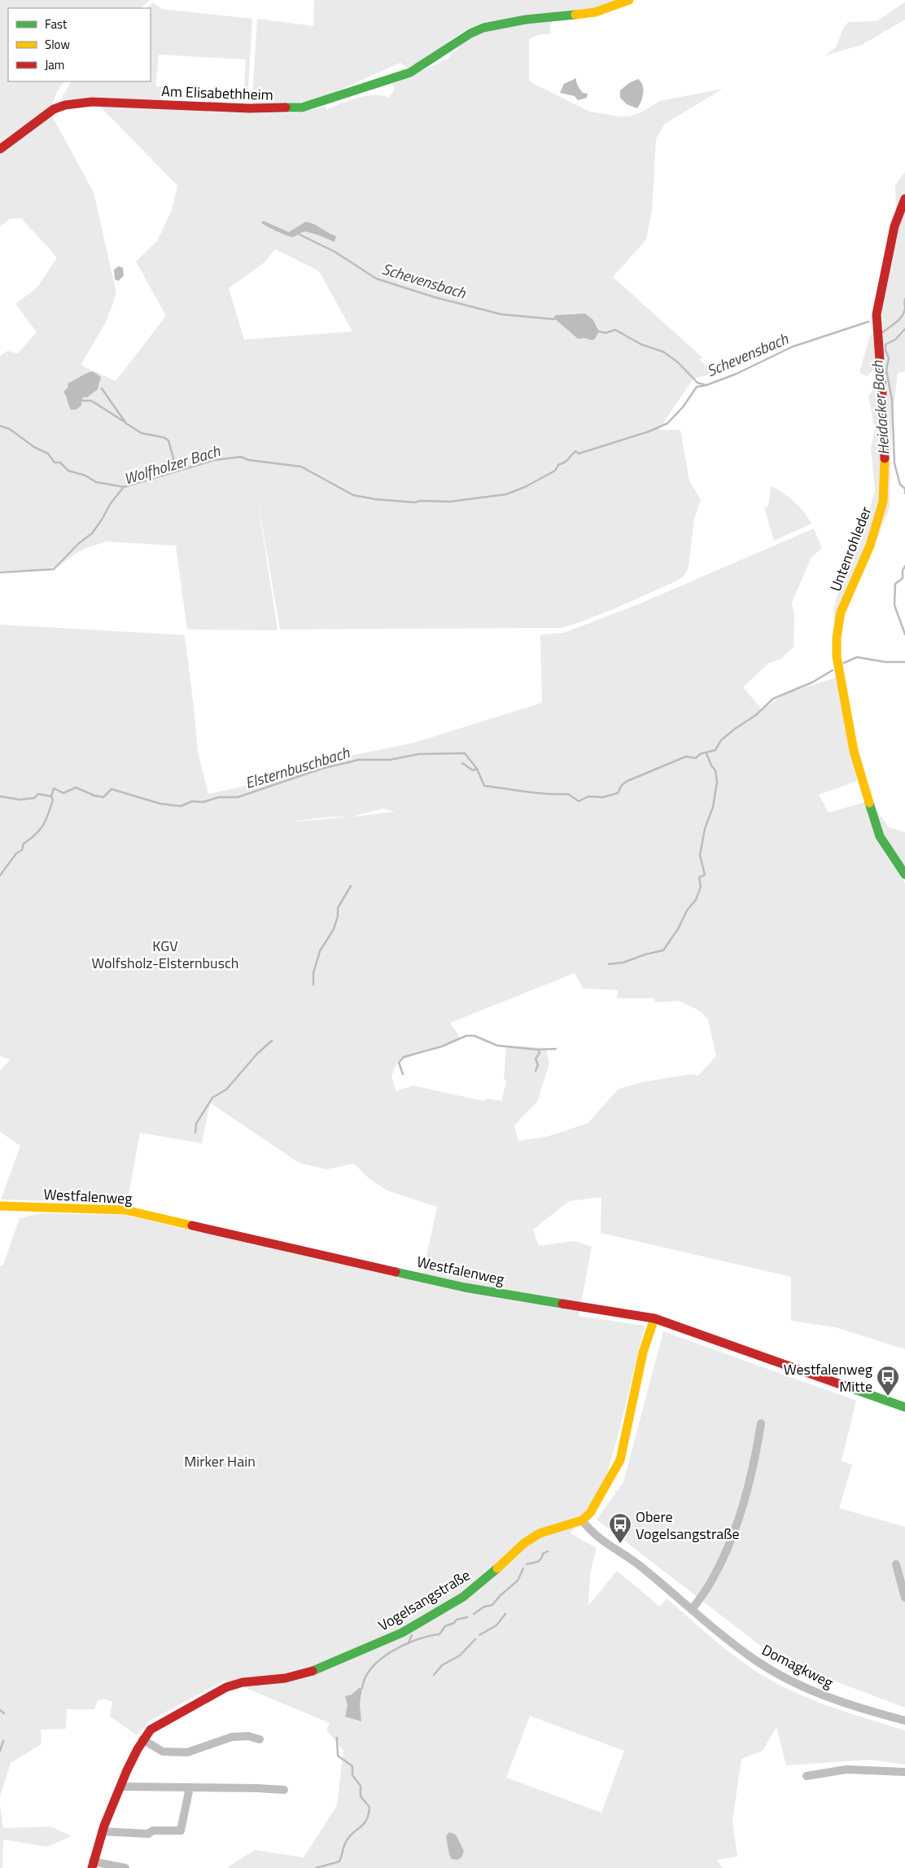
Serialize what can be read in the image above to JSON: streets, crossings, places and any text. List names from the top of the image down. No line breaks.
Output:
{"streets":{"street":["Am Elisabethheim","Untenrohleder","Westfalenweg","Vogelsangstraße","Domagkweg"]},"crossings":[["Vogelsangstraße","Domagkweg"]],"water":["Schevensbach","Heidacker Bach","Wolfholzer Bach","Elsternbuschbach"],"parks":["KGV Wolfsholz-Elsternbusch","Mirker Hain"],"places":{"bus stop":["Westfalenweg Mitte","Obere Vogelsangstraße"]},"legend":["Fast","Slow","Jam"]}
